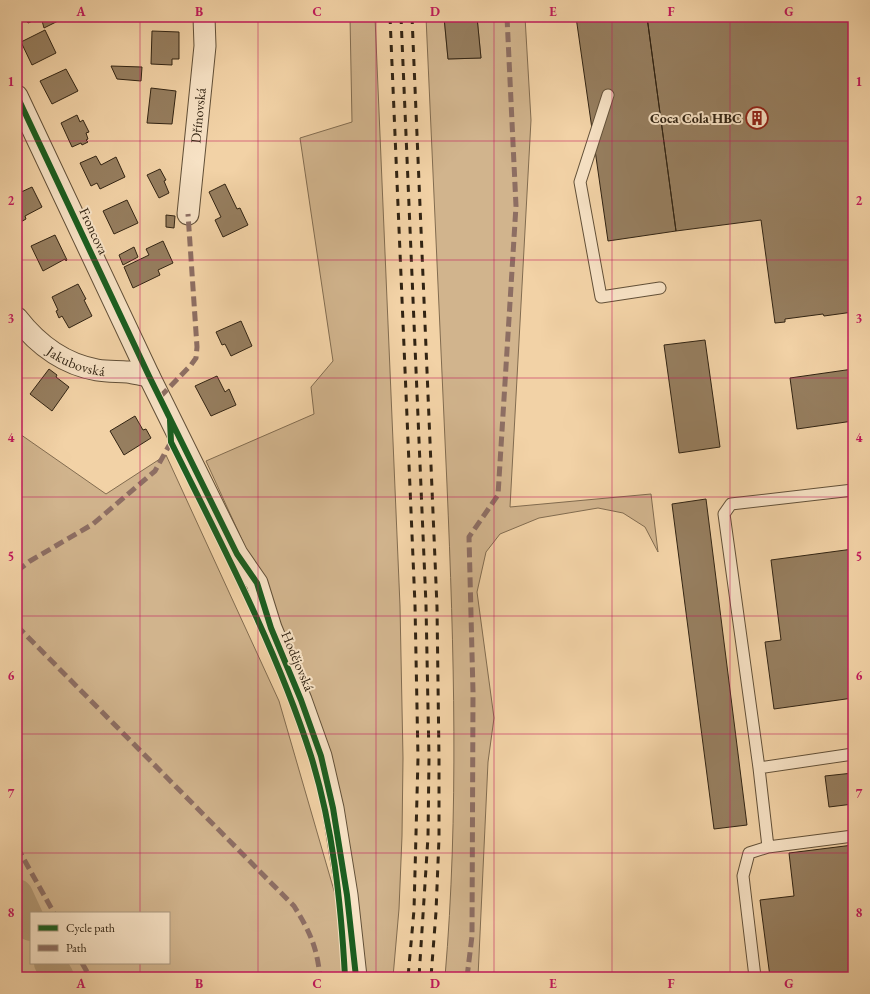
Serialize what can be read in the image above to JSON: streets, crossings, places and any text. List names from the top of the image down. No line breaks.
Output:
{"streets":{"street":["Dřínovská","Froncova","Jakubovská","Hodějovská"]},"crossings":[["Froncova","Jakubovská"],["Froncova","Hodějovská"],["Jakubovská","Hodějovská"]],"places":{"building":["Coca Cola HBC"]},"legend":["Cycle path","Path"],"grid":{"columns":["A","B","C","D","E","F","G"],"rows":["1","2","3","4","5","6","7","8"]}}
